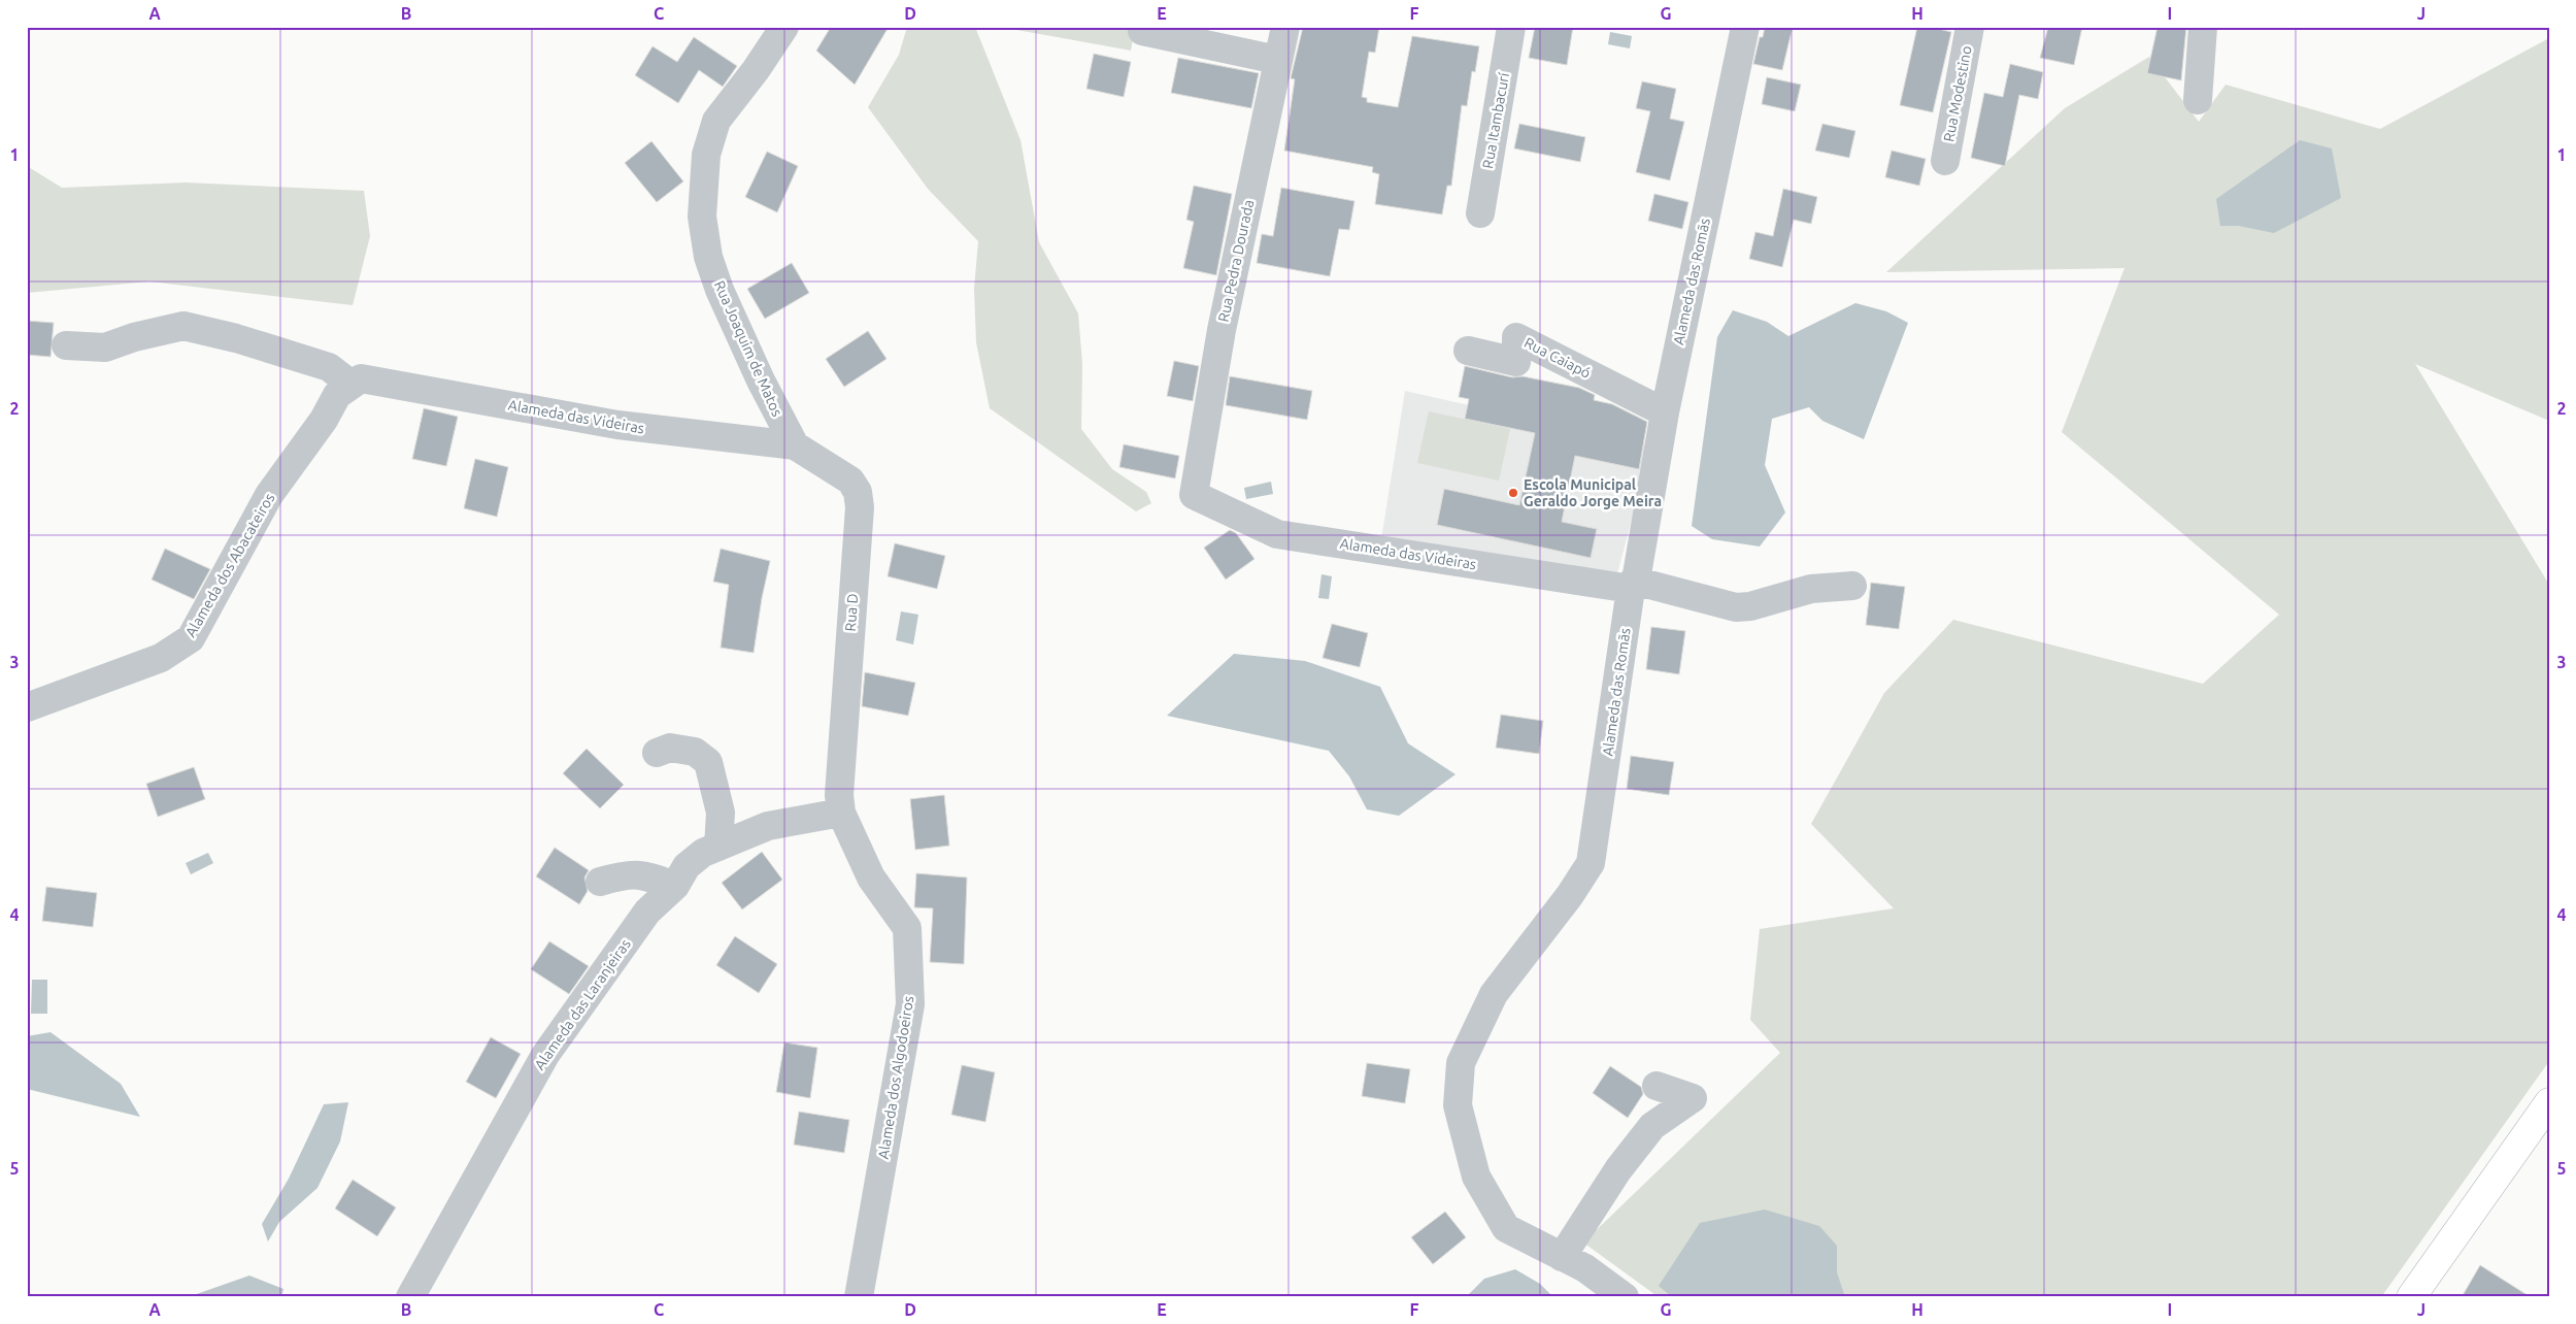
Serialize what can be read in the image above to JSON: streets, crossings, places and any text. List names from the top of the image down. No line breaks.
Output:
{"streets":{"street":["Rua Modestino","Rua Itambacurí","Rua Pedra Dourada","Alameda das Romãs","Rua Joaquim de Matos","Rua Caiapó","Alameda das Videiras","Alameda dos Abacateiros","Rua D","Alameda das Laranjeiras","Alameda dos Algodoeiros"]},"crossings":[["Rua Pedra Dourada","Alameda das Videiras"],["Alameda das Romãs","Rua Caiapó"],["Alameda das Romãs","Alameda das Videiras"],["Rua Joaquim de Matos","Alameda das Videiras"],["Rua Joaquim de Matos","Rua D"],["Alameda das Videiras","Alameda dos Abacateiros"],["Alameda das Videiras","Rua D"],["Rua D","Alameda das Laranjeiras"],["Rua D","Alameda dos Algodoeiros"],["Alameda das Laranjeiras","Alameda dos Algodoeiros"]],"places":["Escola Municipal Geraldo Jorge Meira"],"grid":{"columns":["A","B","C","D","E","F","G","H","I","J"],"rows":["1","2","3","4","5"]}}
